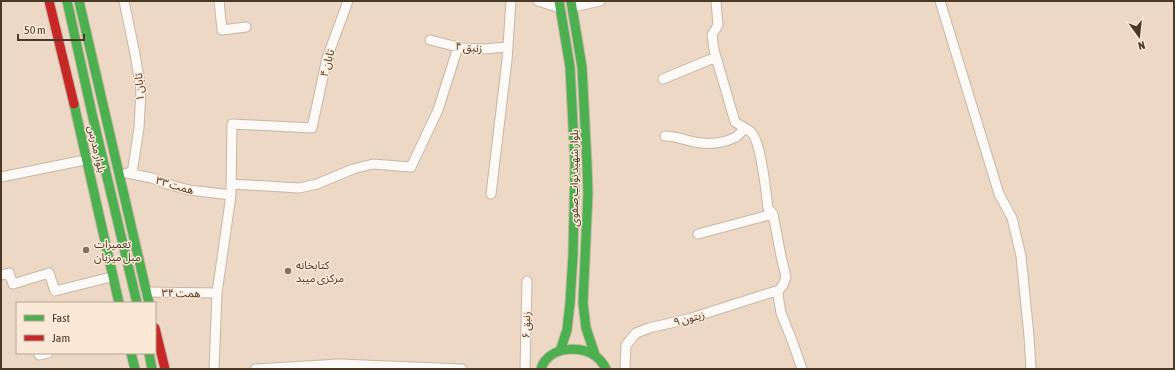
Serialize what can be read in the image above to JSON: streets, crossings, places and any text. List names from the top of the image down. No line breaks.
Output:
{"streets":{"main road":["بلوار مدرس","بلوار شهید نواب صفوی"],"street":["زنبق ۴","تابان ۴","تابان ۱","همت ۳۳","همت ۳۴","زیتون ۹","زنبق ۶"]},"crossings":[["تابان ۱","همت ۳۳"]],"places":["تعمیرات مبل میزبان","کتابخانه مرکزی میبد"],"legend":["Fast","Jam"],"scale_bar":"50 m","north":"bottom"}
